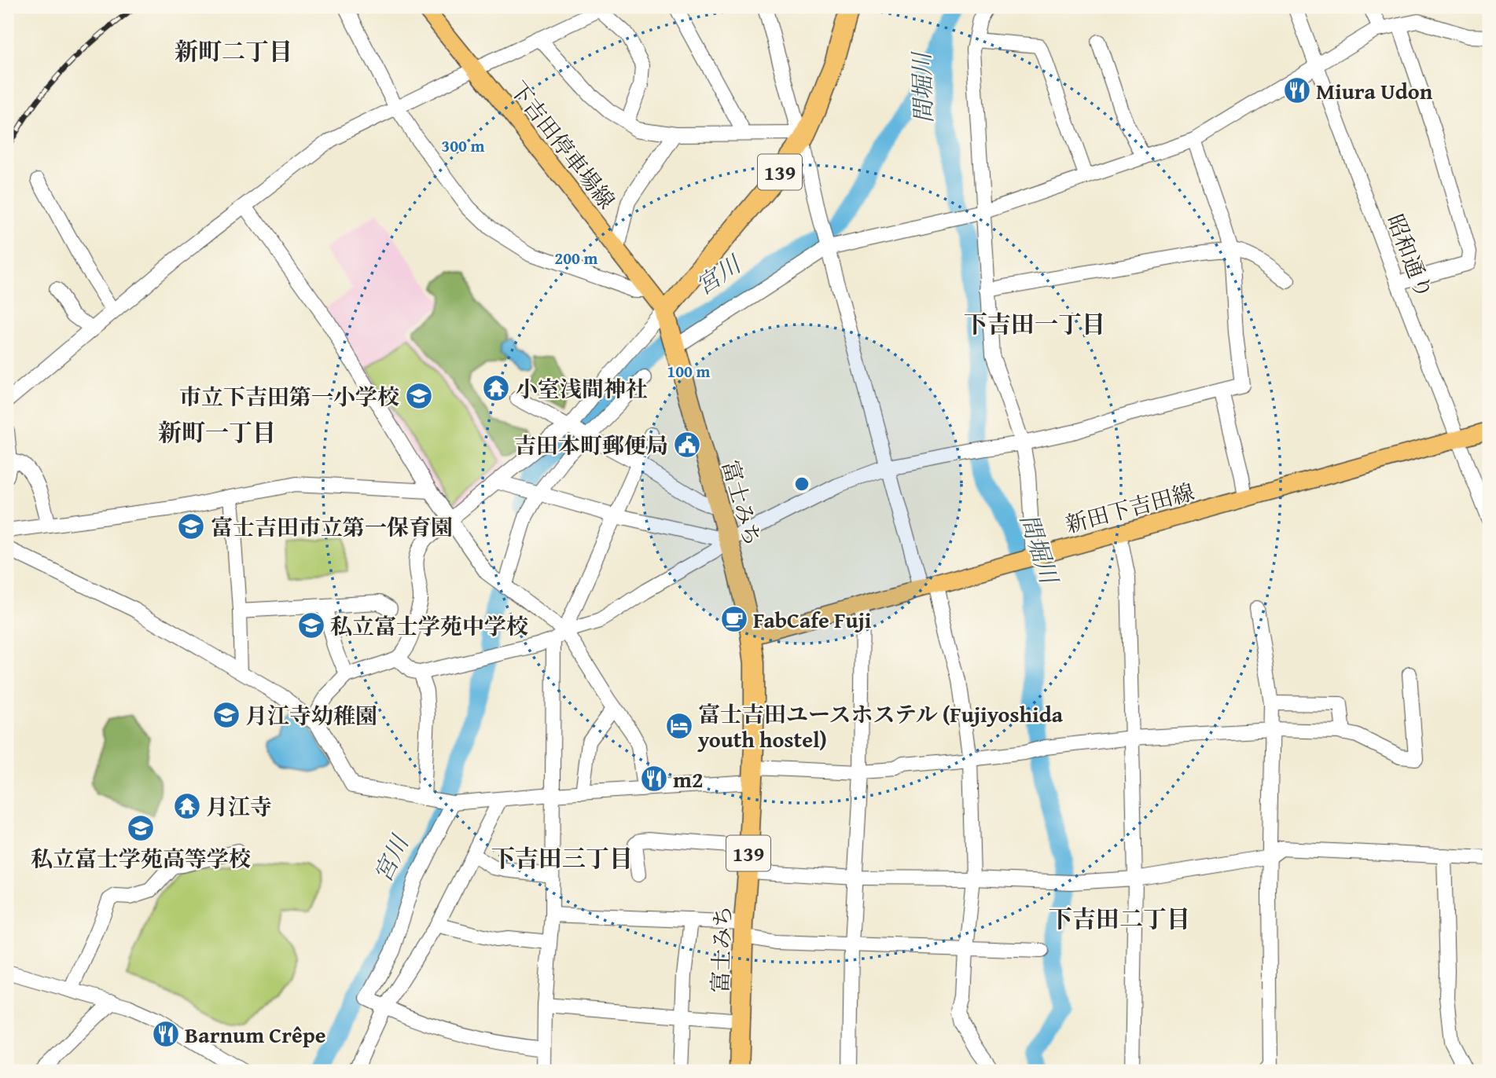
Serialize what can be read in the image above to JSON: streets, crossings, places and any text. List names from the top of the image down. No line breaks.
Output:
{"streets":{"highway":["139","富士みち"],"main road":["下吉田停車場線","新田下吉田線"],"street":["昭和通り"]},"crossings":[["下吉田停車場線","139"],["下吉田停車場線","富士みち"],["139","富士みち"],["昭和通り","新田下吉田線"],["富士みち","新田下吉田線"]],"districts":["新町二丁目","下吉田一丁目","新町一丁目","下吉田三丁目","下吉田二丁目"],"water":["間堀川","宮川"],"places":{"restaurant":["Miura Udon","m2","Barnum Crêpe"],"temple":["小室浅間神社","月江寺"],"school or university":["市立下吉田第一小学校","富士吉田市立第一保育園","私立富士学苑中学校","月江寺幼稚園","私立富士学苑高等学校"],"public building":["吉田本町郵便局"],"cafe":["FabCafe Fuji"],"hotel":["富士吉田ユースホステル (Fujiyoshida youth hostel)"]},"rings":["300 m","200 m","100 m"]}
